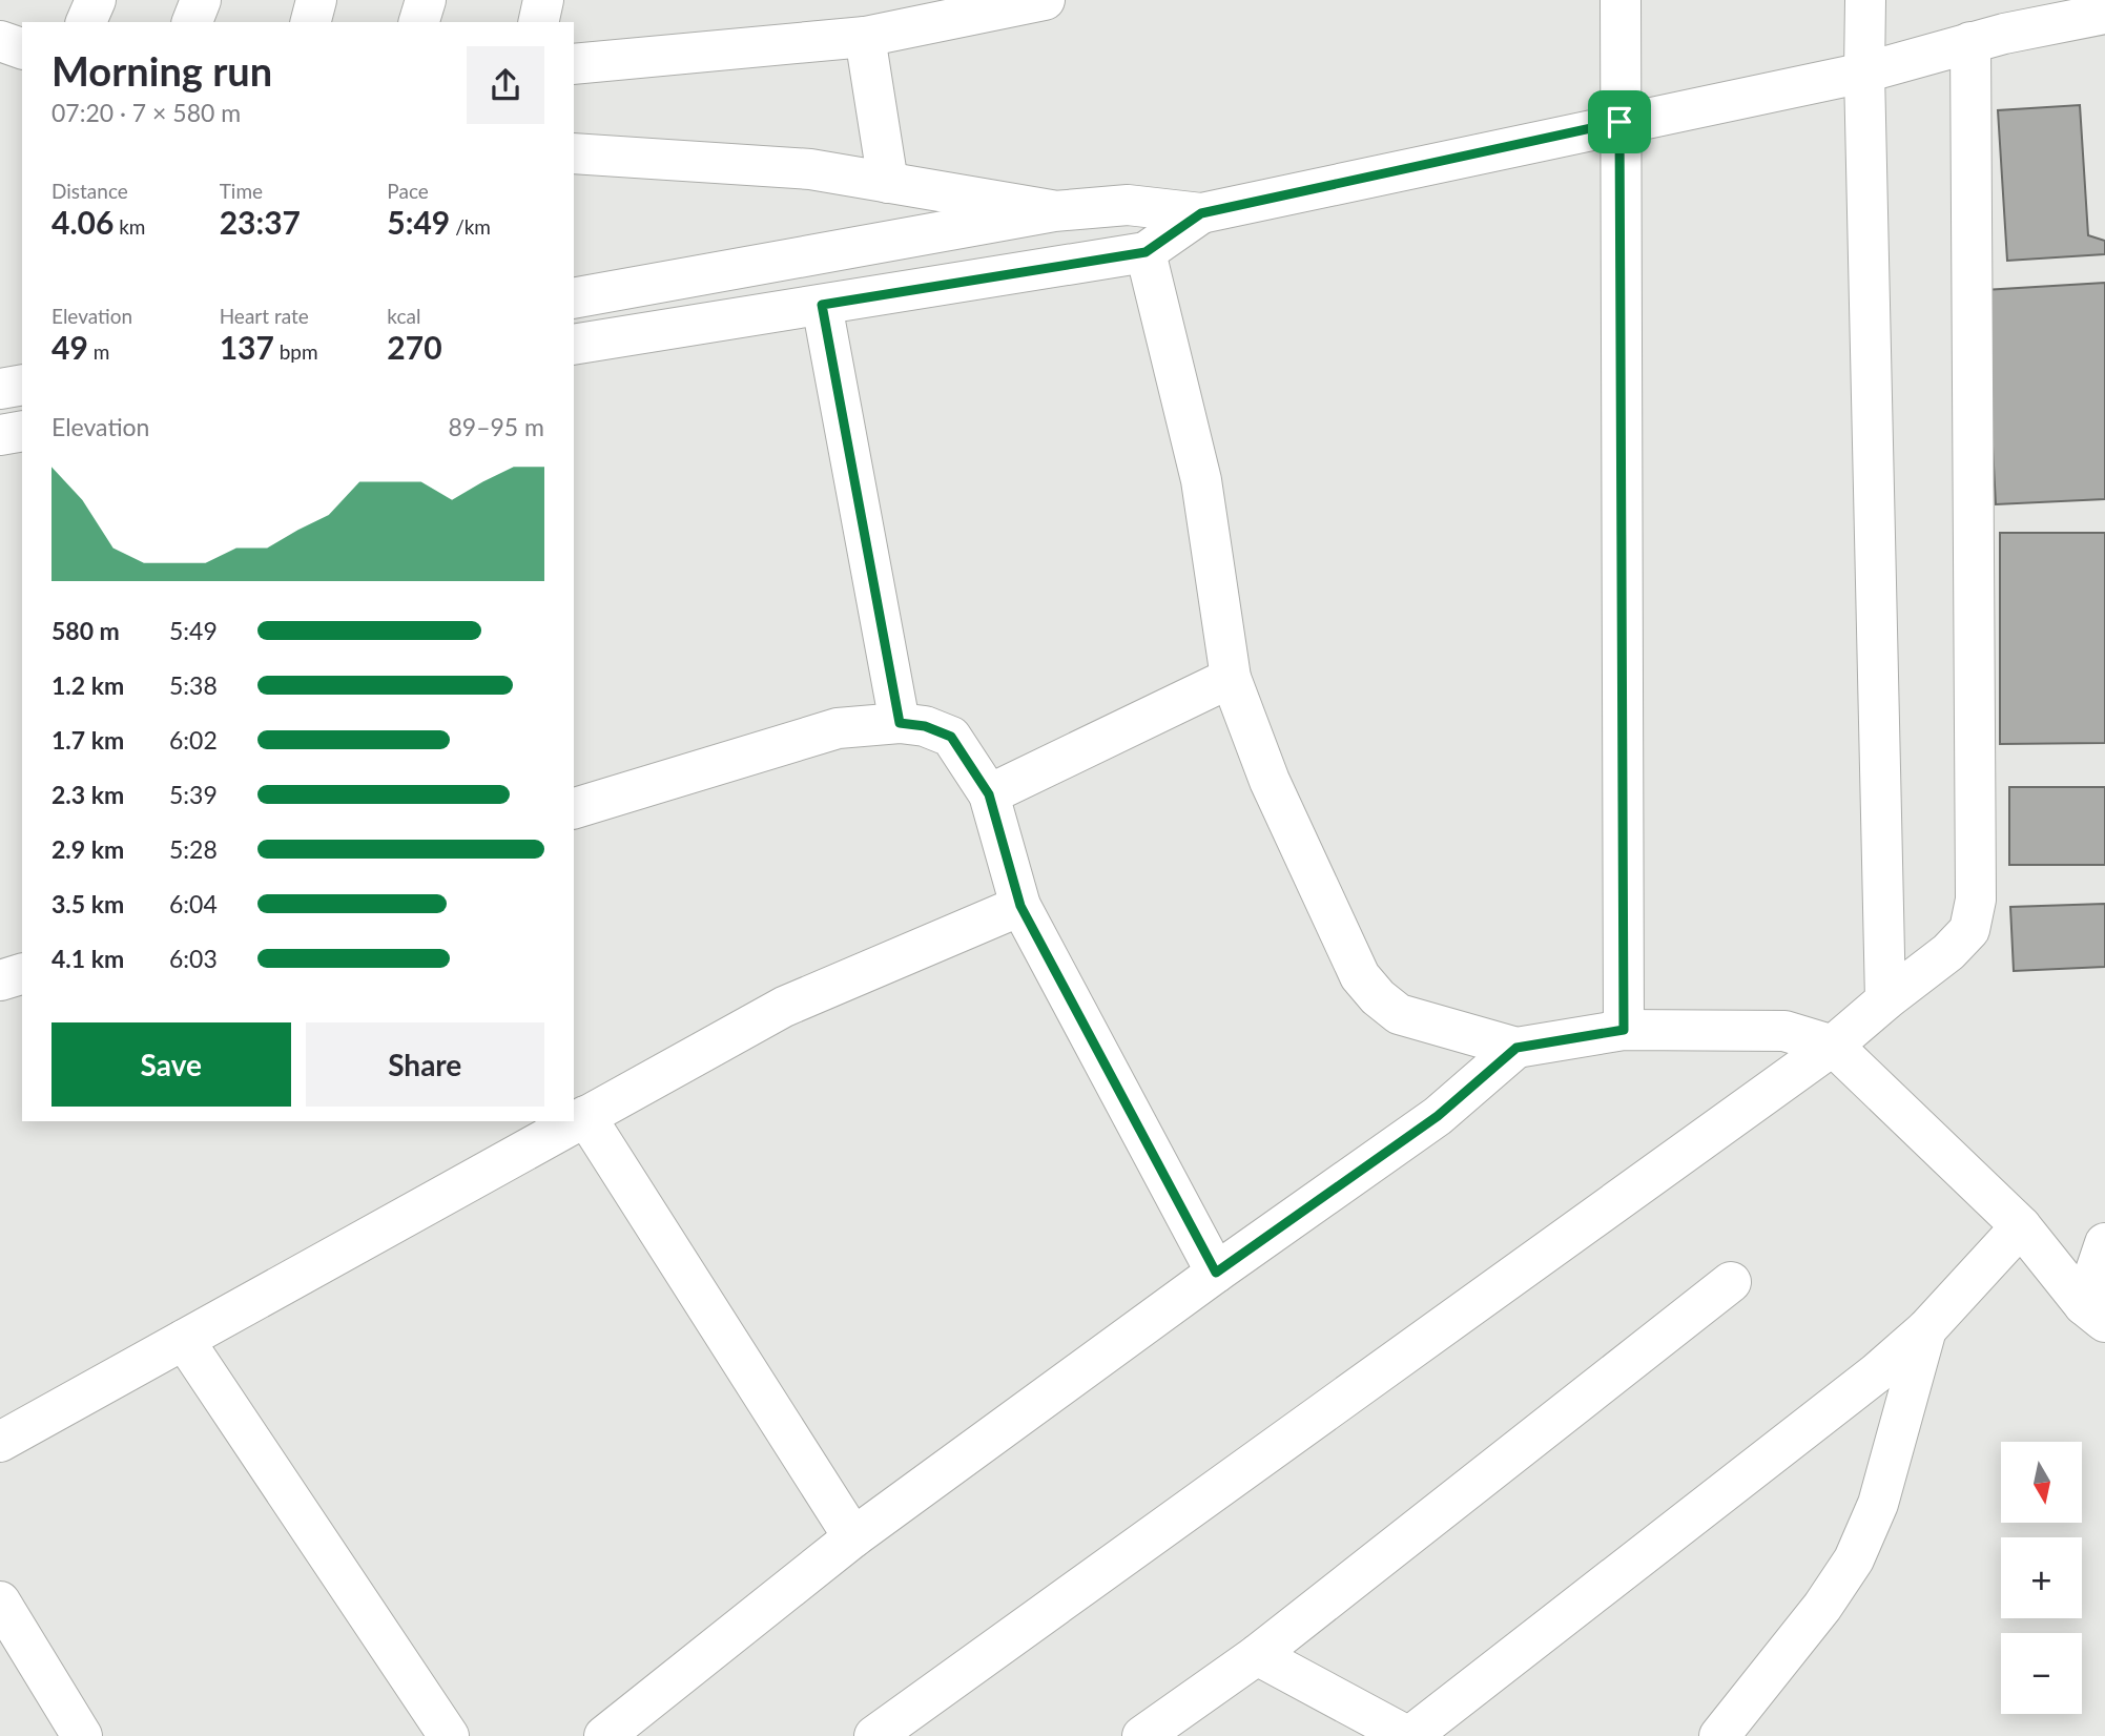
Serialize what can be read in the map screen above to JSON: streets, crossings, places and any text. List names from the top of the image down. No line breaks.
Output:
{"north":"bottom","page":{"heading":["Morning run","07:20 · 7 × 580 m"],"stats":[["Distance","4.06 km"],["Time","23:37"],["Pace","5:49 /km"],["Elevation","49 m"],["Heart rate","137 bpm"],["kcal","270"]],"chart":["Elevation","89–95 m"],"list":[{"name":"580 m","note":"5:49"},{"name":"1.2 km","note":"5:38"},{"name":"1.7 km","note":"6:02"},{"name":"2.3 km","note":"5:39"},{"name":"2.9 km","note":"5:28"},{"name":"3.5 km","note":"6:04"},{"name":"4.1 km","note":"6:03"}],"buttons":["Save","Share"],"map_buttons":["+","−"]}}
